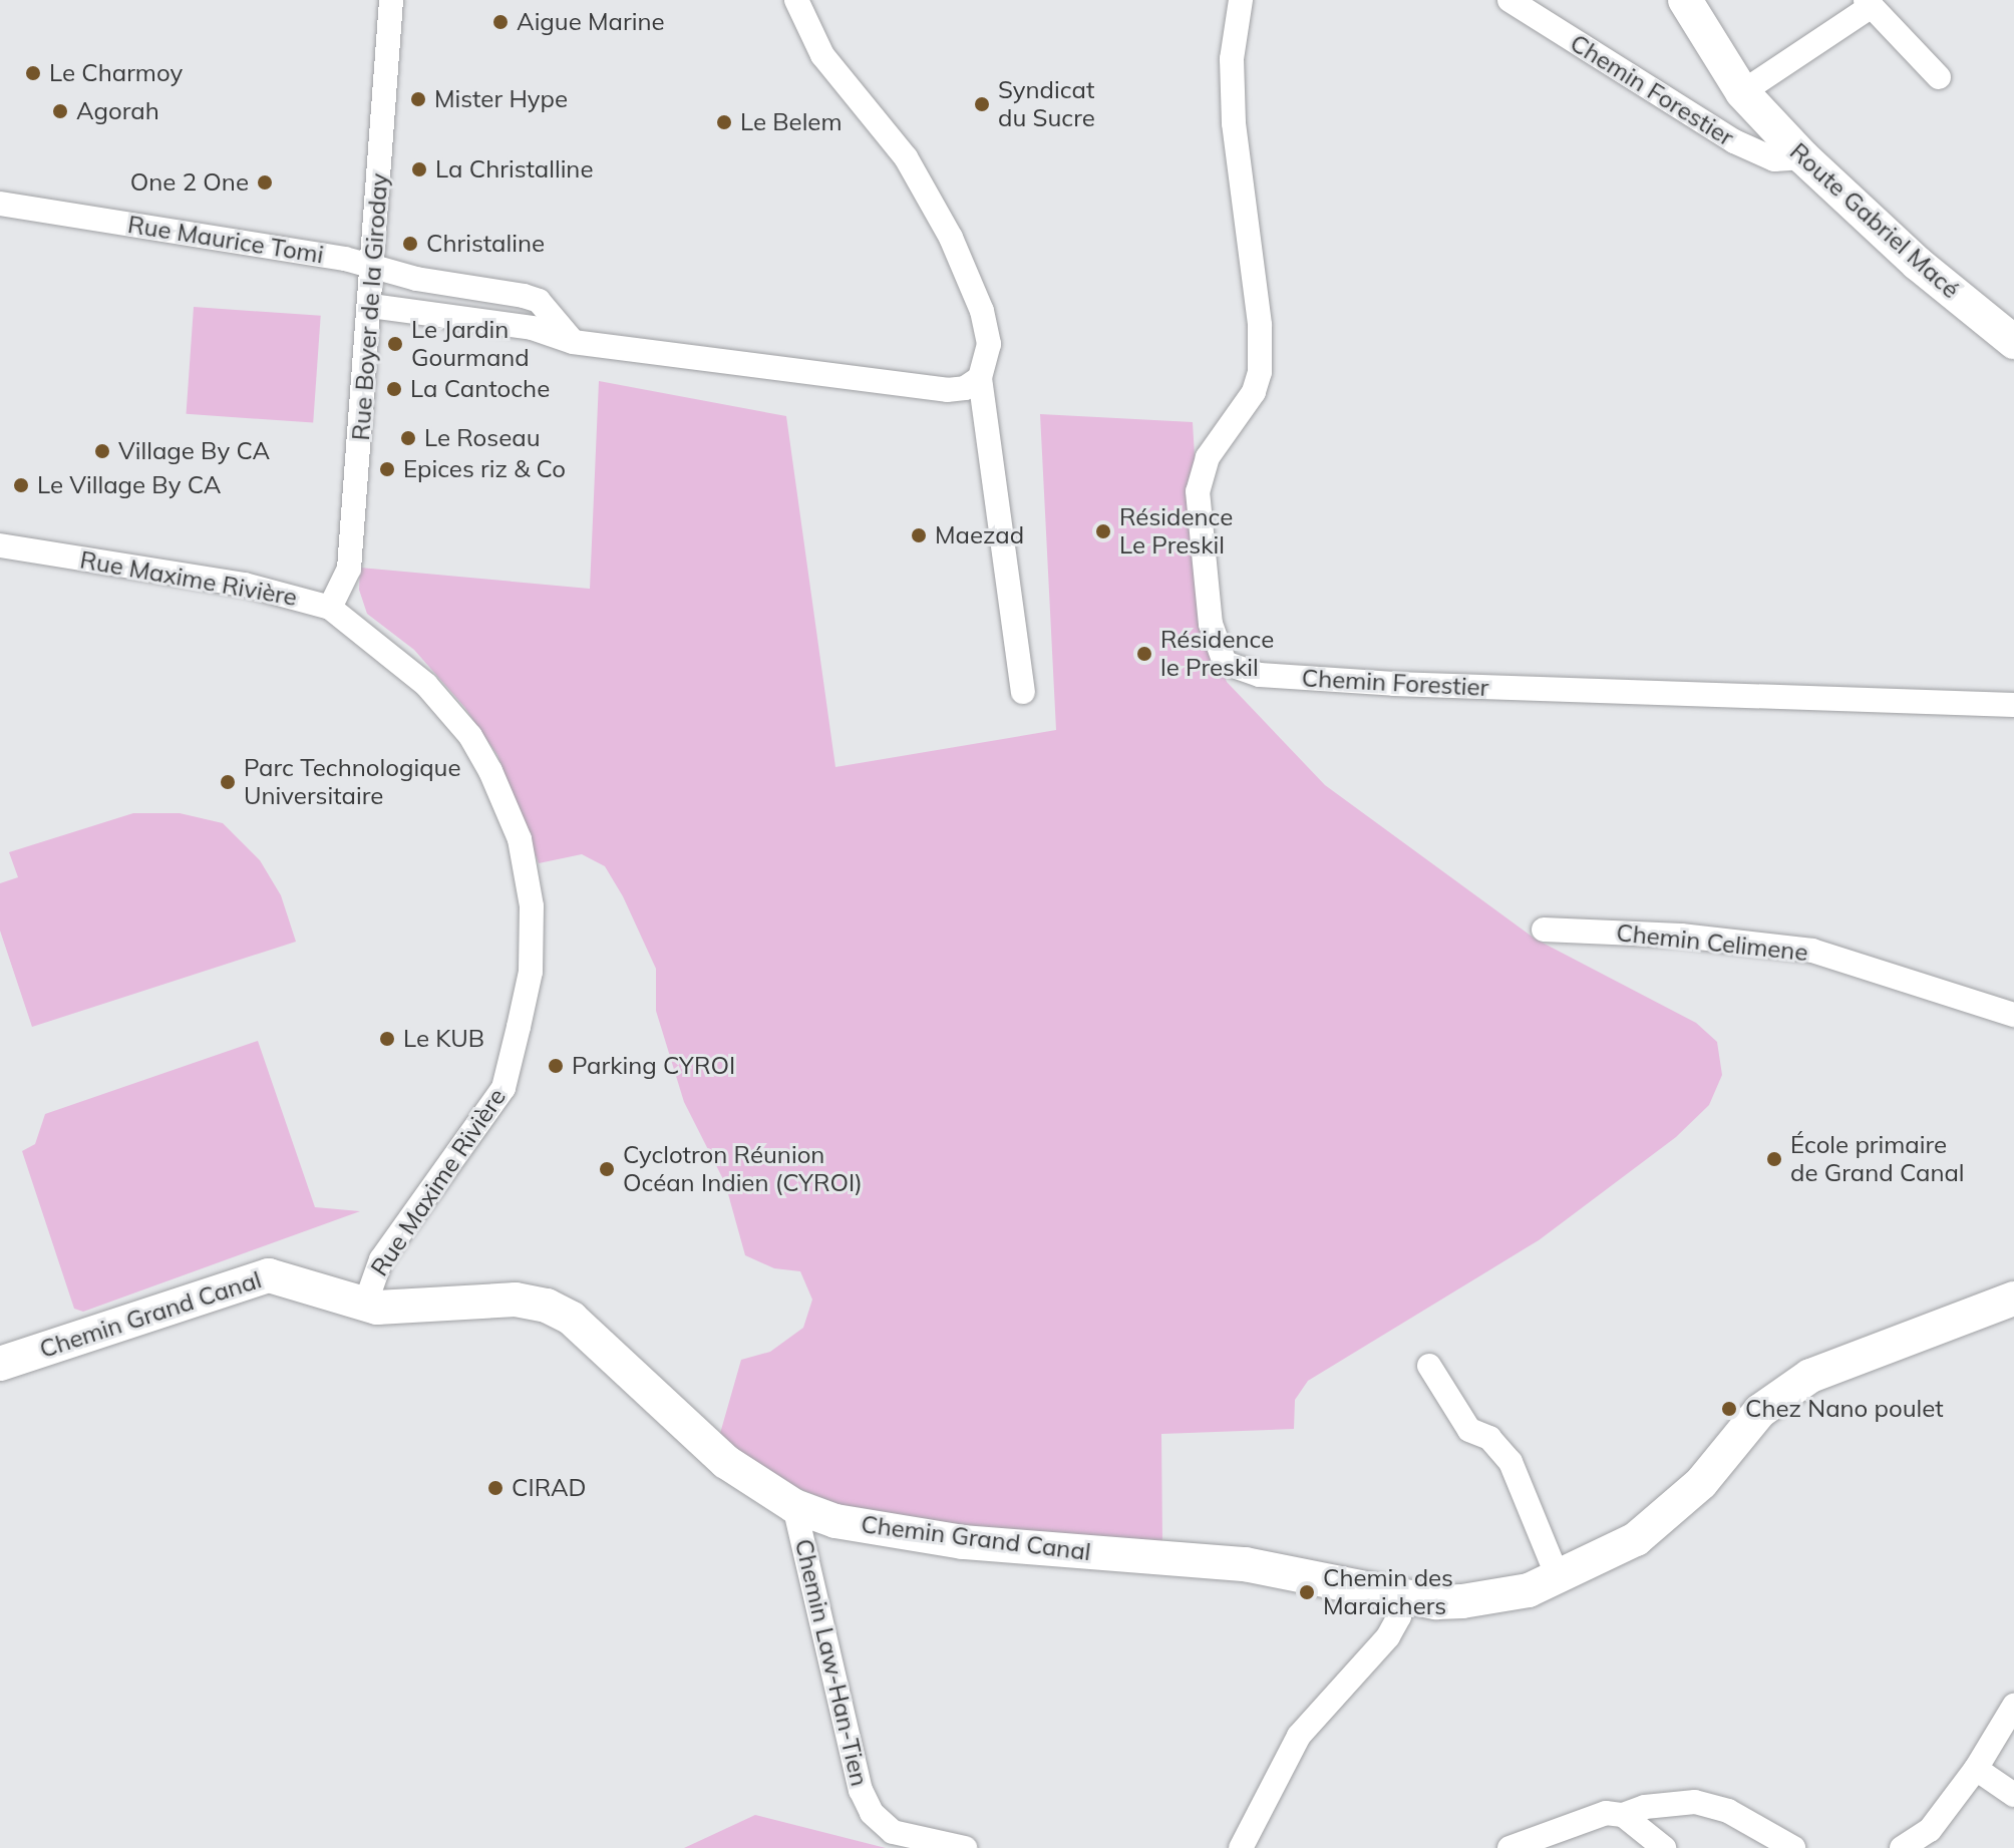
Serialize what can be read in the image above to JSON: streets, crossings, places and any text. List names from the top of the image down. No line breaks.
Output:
{"streets":{"street":["Chemin Forestier","Route Gabriel Macé","Rue Maurice Tomi","Rue Boyer de la Giroday","Rue Maxime Rivière","Chemin Celimene","Chemin Grand Canal","Chemin Law-Han-Tien"]},"crossings":[["Chemin Forestier","Route Gabriel Macé"],["Rue Maurice Tomi","Rue Boyer de la Giroday"],["Rue Boyer de la Giroday","Rue Maxime Rivière"],["Rue Maxime Rivière","Chemin Grand Canal"],["Chemin Grand Canal","Chemin Law-Han-Tien"]],"places":["Aigue Marine","Le Charmoy","Mister Hype","Syndicat du Sucre","Agorah","Le Belem","La Christalline","One 2 One","Christaline","Le Jardin Gourmand","La Cantoche","Le Roseau","Village By CA","Epices riz & Co","Le Village By CA","Résidence Le Preskil","Maezad","Résidence le Preskil","Parc Technologique Universitaire","Le KUB","Parking CYROI","École primaire de Grand Canal","Cyclotron Réunion Océan Indien (CYROI)","Chez Nano poulet","CIRAD","Chemin des Maraichers"]}
